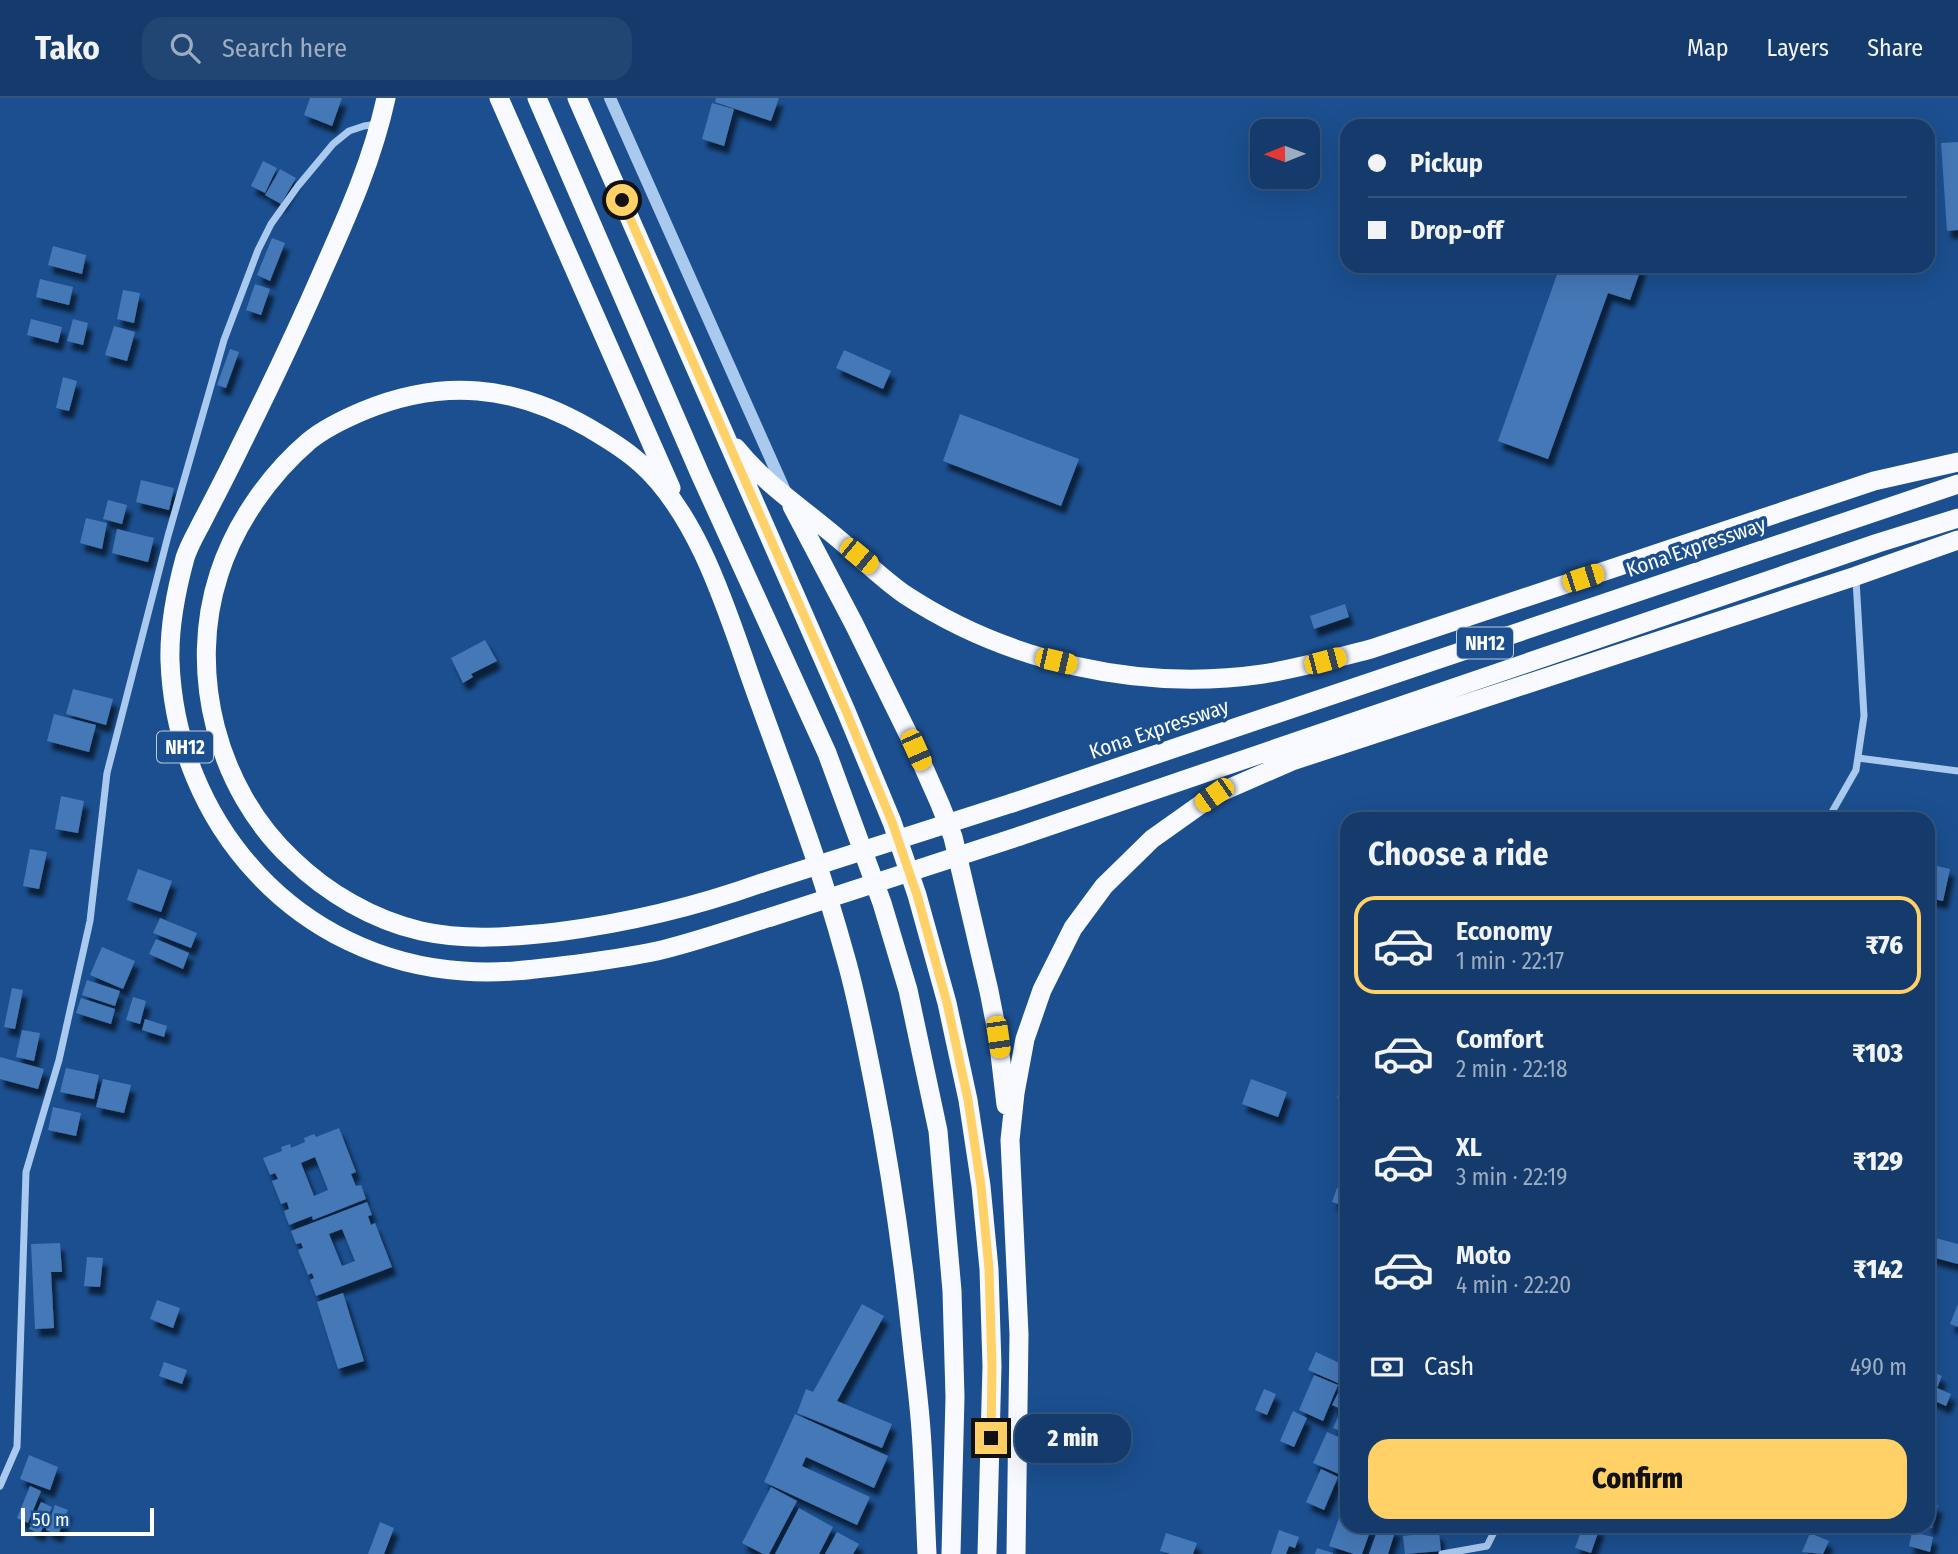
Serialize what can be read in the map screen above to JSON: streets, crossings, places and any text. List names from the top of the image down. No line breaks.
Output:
{"streets":{"highway":["Kona Expressway","NH12"]},"scale_bar":"50 m","north":"left","page":{"header":"Tako","search":"Search here","nav":["Map","Layers","Share"],"banner":["Pickup","Drop-off"],"heading":"Choose a ride","list":[{"name":"Economy","note":"1 min · 22:17","value":"₹76"},{"name":"Comfort","note":"2 min · 22:18","value":"₹103"},{"name":"XL","note":"3 min · 22:19","value":"₹129"},{"name":"Moto","note":"4 min · 22:20","value":"₹142"}],"pay":["Cash","490 m"],"bubble":"2 min","buttons":"Confirm","scale":"50 m"}}
